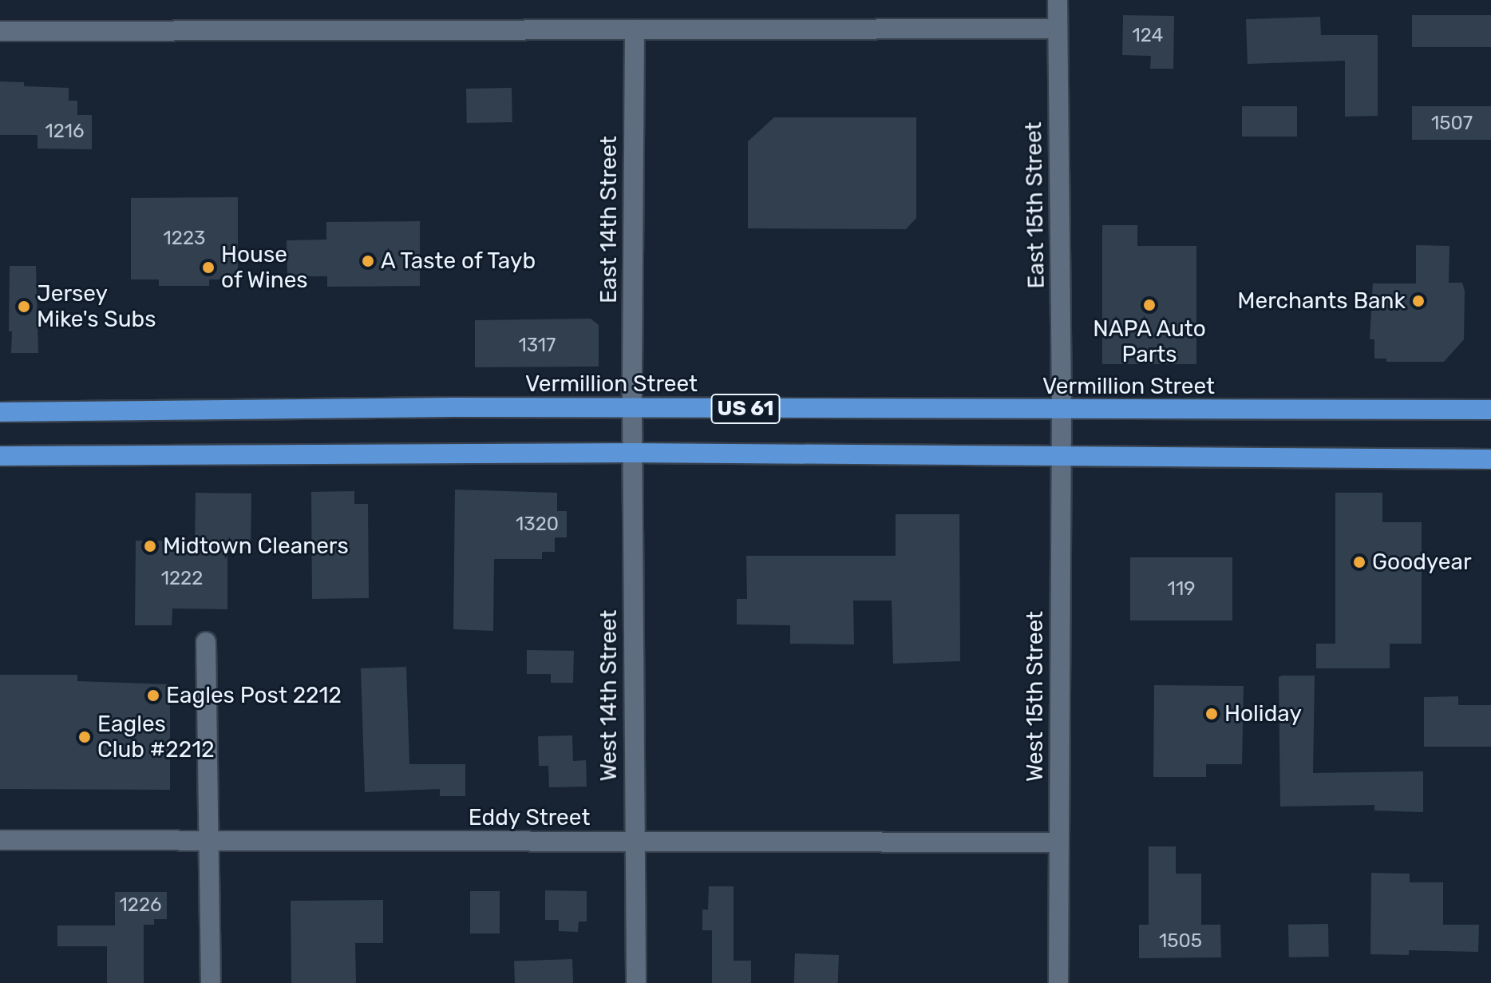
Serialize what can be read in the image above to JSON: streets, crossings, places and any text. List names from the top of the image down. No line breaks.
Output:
{"streets":{"highway":["Vermillion Street","US 61"],"street":["East 15th Street","East 14th Street","West 14th Street","West 15th Street","Eddy Street"]},"crossings":[["East 15th Street","Vermillion Street"],["East 15th Street","West 15th Street"],["East 14th Street","Vermillion Street"],["East 14th Street","West 14th Street"],["Vermillion Street","West 14th Street"],["Vermillion Street","West 15th Street"],["US 61","West 14th Street"],["US 61","West 15th Street"],["West 14th Street","Eddy Street"],["West 15th Street","Eddy Street"]],"places":["A Taste of Tayb","House of Wines","Merchants Bank","NAPA Auto Parts","Jersey Mike's Subs","Midtown Cleaners","Goodyear","Eagles Post 2212","Holiday","Eagles Club #2212"],"house_numbers":["124","1507","1216","1223","1317","1320","1222","119","1226","1505"]}
